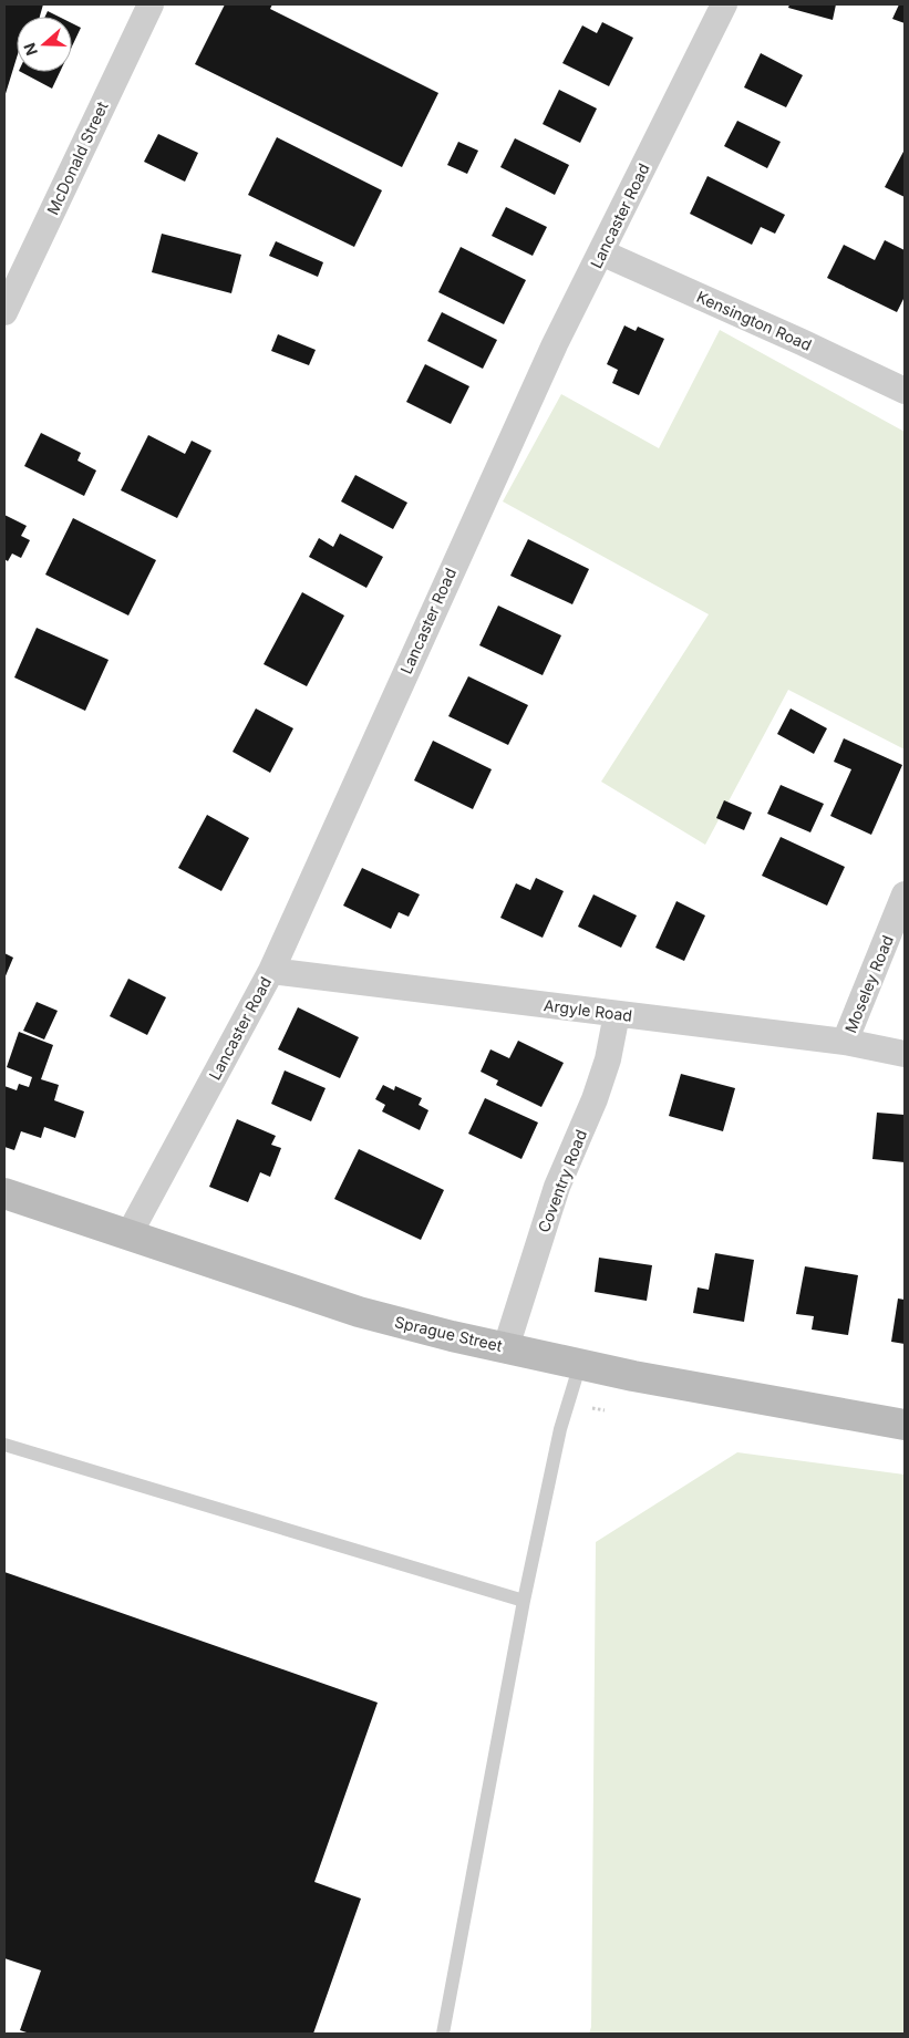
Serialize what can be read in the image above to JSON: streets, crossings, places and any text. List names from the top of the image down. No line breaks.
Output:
{"streets":{"main road":["Sprague Street"],"street":["McDonald Street","Lancaster Road","Kensington Road","Moseley Road","Argyle Road","Coventry Road"]},"crossings":[["Lancaster Road","Kensington Road"],["Lancaster Road","Argyle Road"],["Lancaster Road","Sprague Street"],["Moseley Road","Argyle Road"],["Argyle Road","Coventry Road"],["Coventry Road","Sprague Street"]],"north":"left"}
